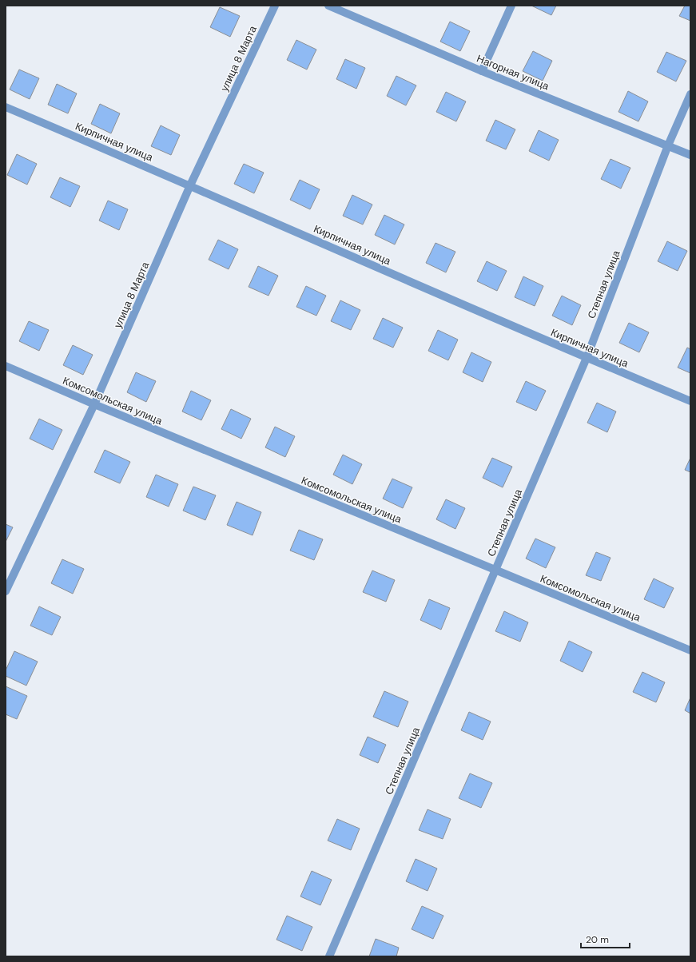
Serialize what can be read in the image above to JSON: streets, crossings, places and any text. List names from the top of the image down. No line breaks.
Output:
{"streets":{"street":["улица 8 Марта","Нагорная улица","Кирпичная улица","Степная улица","Комсомольская улица"]},"crossings":[["улица 8 Марта","Кирпичная улица"],["улица 8 Марта","Комсомольская улица"],["Нагорная улица","Степная улица"],["Кирпичная улица","Степная улица"],["Степная улица","Комсомольская улица"]],"scale_bar":"20 m"}
